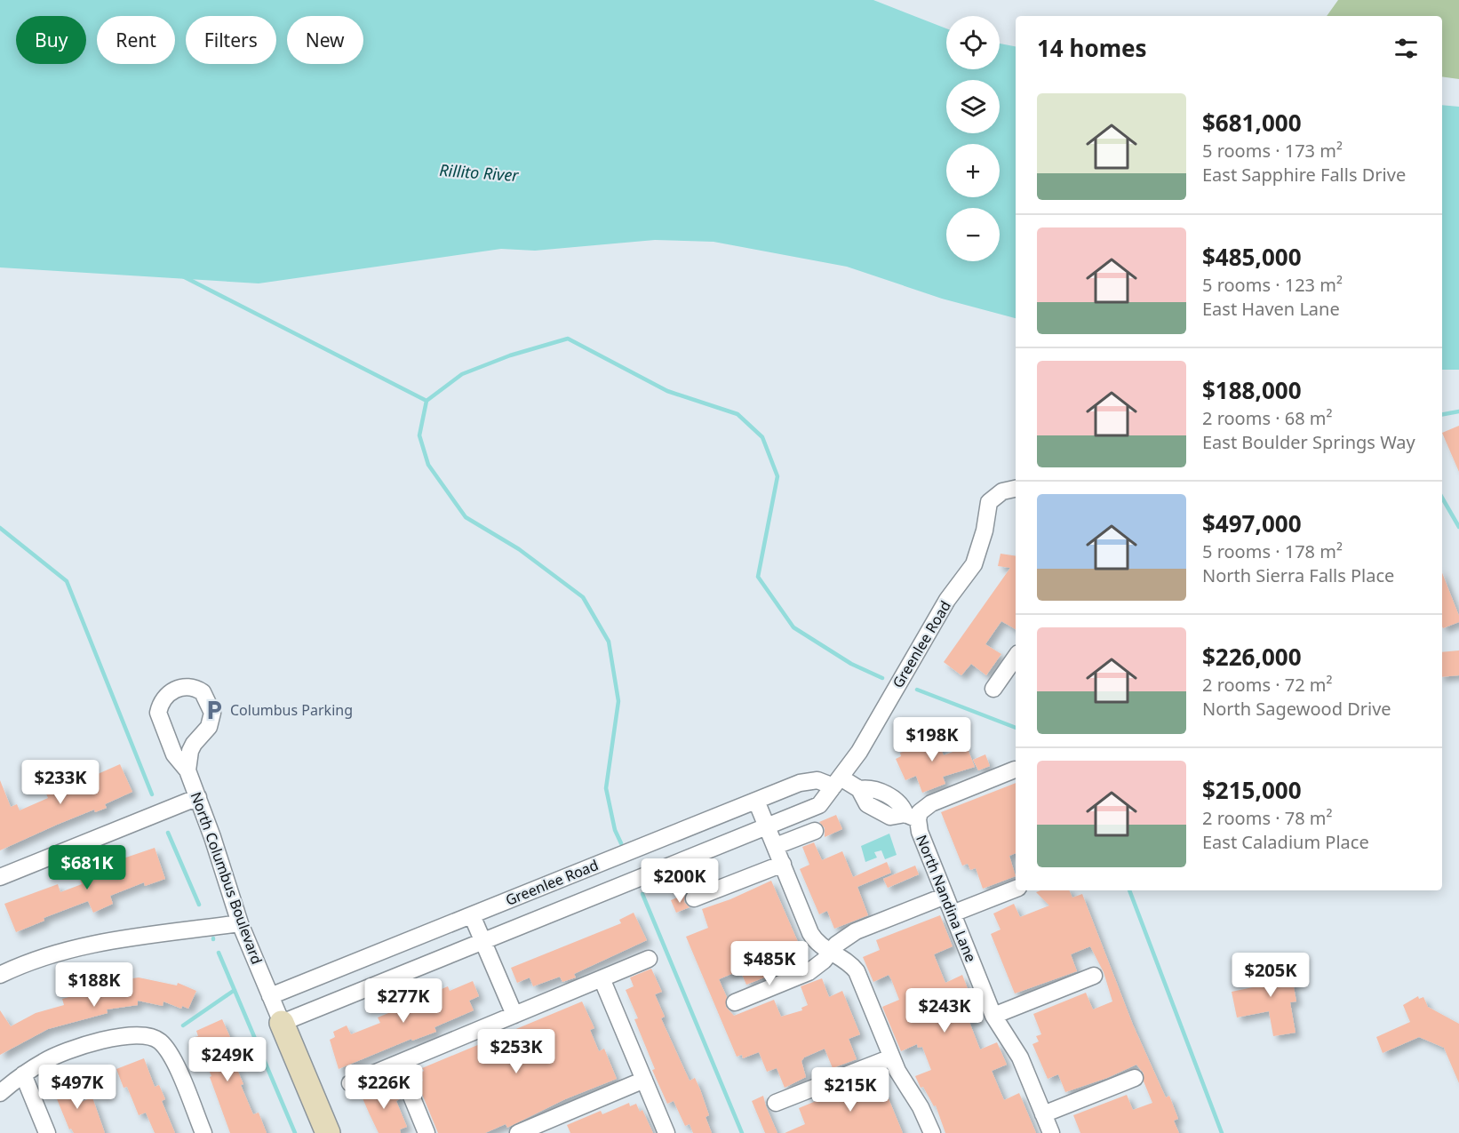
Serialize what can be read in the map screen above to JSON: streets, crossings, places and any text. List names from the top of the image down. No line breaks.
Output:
{"streets":{"street":["Greenlee Road","North Columbus Boulevard","North Nandina Lane"]},"crossings":[["Greenlee Road","North Columbus Boulevard"]],"water":["Rillito River"],"places":{"parking":["Columbus Parking"]},"page":{"map_buttons":["+","−"],"chip":["Buy","Rent","Filters","New"],"heading":"14 homes","list":[{"name":"$681,000","note":"5 rooms · 173 m² · East Sapphire Falls Drive"},{"name":"$485,000","note":"5 rooms · 123 m² · East Haven Lane"},{"name":"$188,000","note":"2 rooms · 68 m² · East Boulder Springs Way"},{"name":"$497,000","note":"5 rooms · 178 m² · North Sierra Falls Place"},{"name":"$226,000","note":"2 rooms · 72 m² · North Sagewood Drive"},{"name":"$215,000","note":"2 rooms · 78 m² · East Caladium Place"}],"price":["$198K","$233K","$681K","$200K","$485K","$205K","$188K","$277K","$243K","$253K","$249K","$497K","$226K","$215K"]}}
